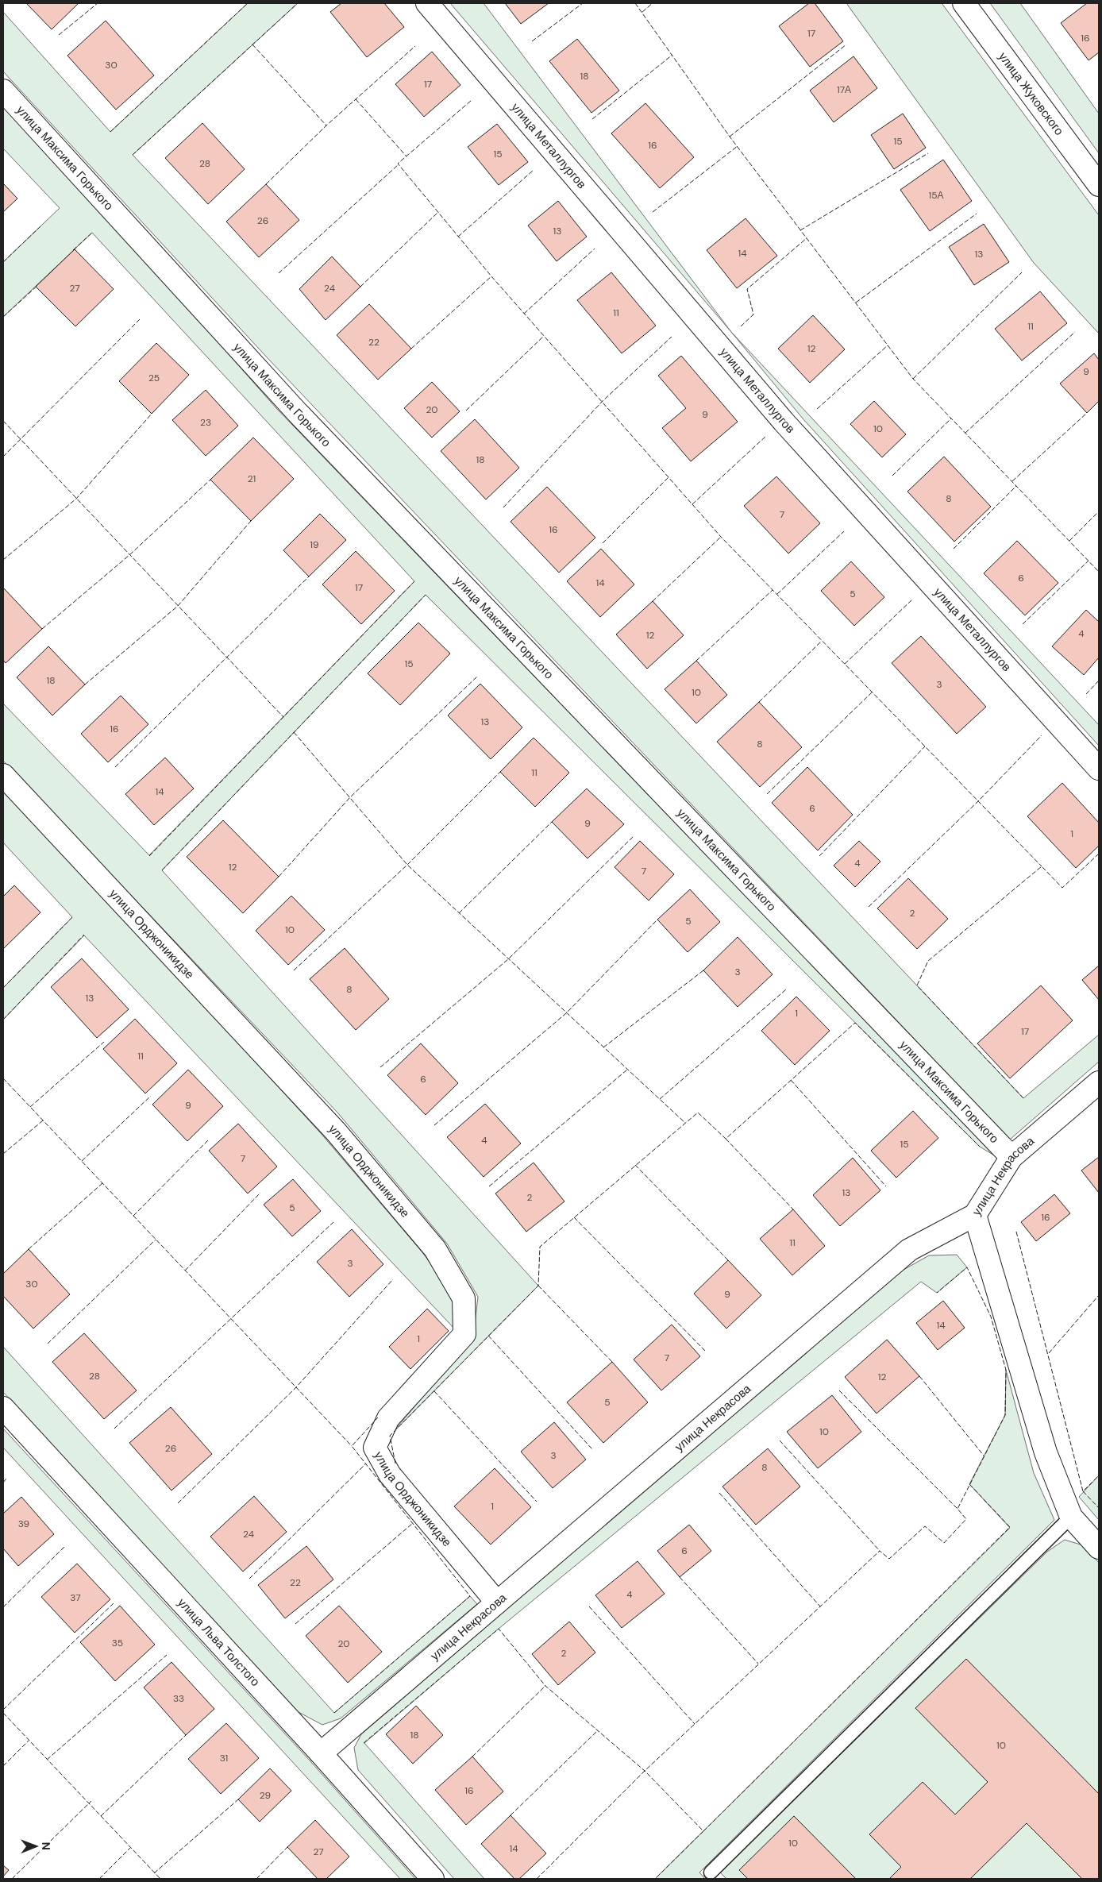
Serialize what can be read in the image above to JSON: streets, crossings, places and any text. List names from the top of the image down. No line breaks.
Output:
{"streets":{"street":["улица Жуковского","улица Металлургов","улица Максима Горького","улица Орджоникидзе","улица Некрасова","улица Льва Толстого"]},"crossings":[["улица Максима Горького","улица Некрасова"],["улица Орджоникидзе","улица Некрасова"],["улица Некрасова","улица Льва Толстого"]],"house_numbers":["17","16","30","18","17","17А","15","16","15","28","15А","26","13","14","13","27","24","11","11","22","12","9","25","20","9","23","10","18","21","8","7","16","19","6","14","17","5","4","12","15","18","3","10","13","16","8","11","14","6","9","1","4","12","7","2","5","10","3","8","13","1","17","11","6","9","4","15","7","13","2","5","16","11","3","30","9","14","1","7","28","12","5","10","26","3","8","1","39","24","6","22","4","37","35","20","2","33","18","10","31","16","29","10","14","27"],"north":"right"}
